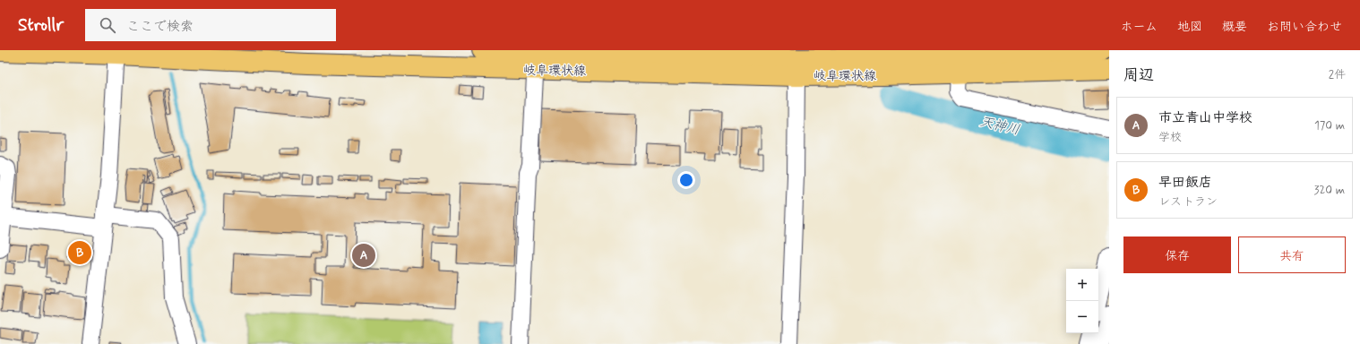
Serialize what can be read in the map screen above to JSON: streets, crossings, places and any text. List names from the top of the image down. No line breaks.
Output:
{"streets":{"main road":["岐阜環状線"]},"water":["天神川"],"page":{"header":"Strollr","search":"ここで検索","nav":["ホーム","地図","概要","お問い合わせ"],"heading":["周辺","2件"],"list":[{"mark":"A","name":"市立青山中学校","note":"学校","value":"170 m"},{"mark":"B","name":"早田飯店","note":"レストラン","value":"320 m"}],"buttons":["保存","共有"],"pins":["B","A"],"map_buttons":["+","−"]}}
